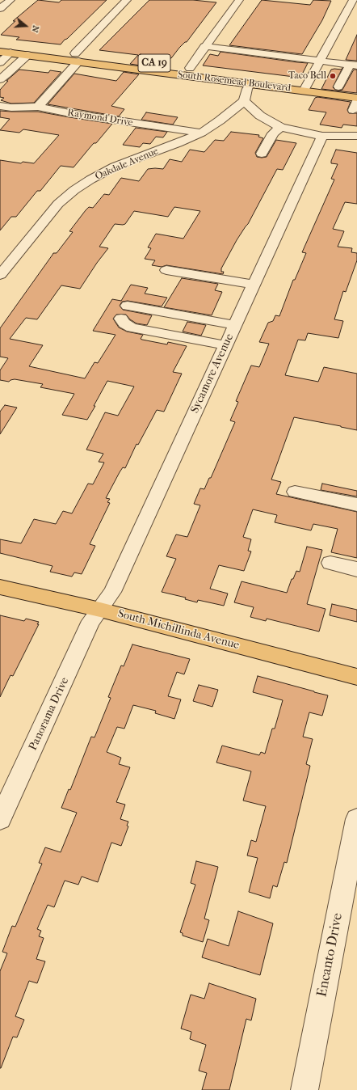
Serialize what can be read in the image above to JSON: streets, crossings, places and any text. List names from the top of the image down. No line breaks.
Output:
{"streets":{"main road":["CA 19","South Rosemead Boulevard","South Michillinda Avenue"],"street":["Raymond Drive","Oakdale Avenue","Sycamore Avenue","Panorama Drive","Encanto Drive"]},"crossings":[["Raymond Drive","Oakdale Avenue"],["Sycamore Avenue","South Michillinda Avenue"],["Sycamore Avenue","Panorama Drive"],["South Michillinda Avenue","Panorama Drive"]],"places":["Taco Bell"],"north":"right"}
